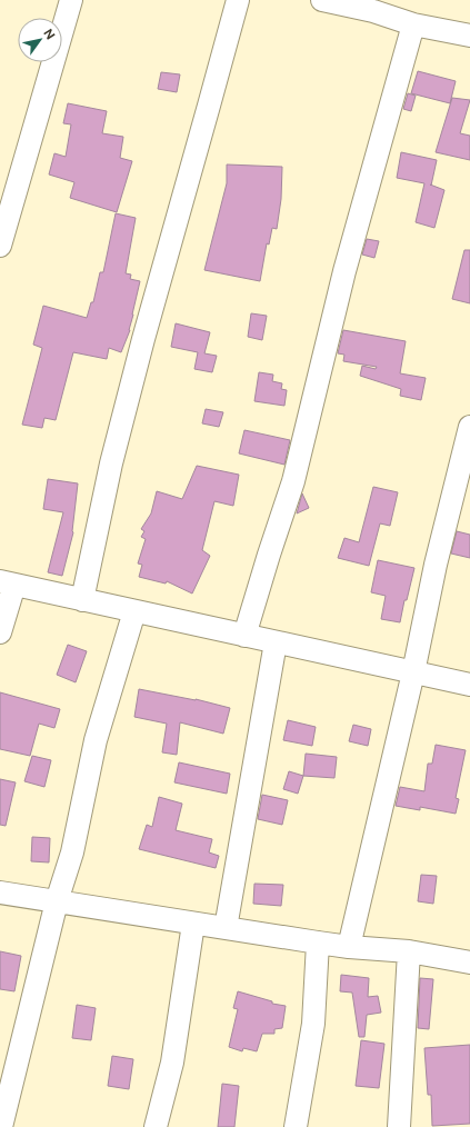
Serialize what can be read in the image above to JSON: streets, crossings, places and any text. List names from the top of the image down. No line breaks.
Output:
{"north":"top right"}
